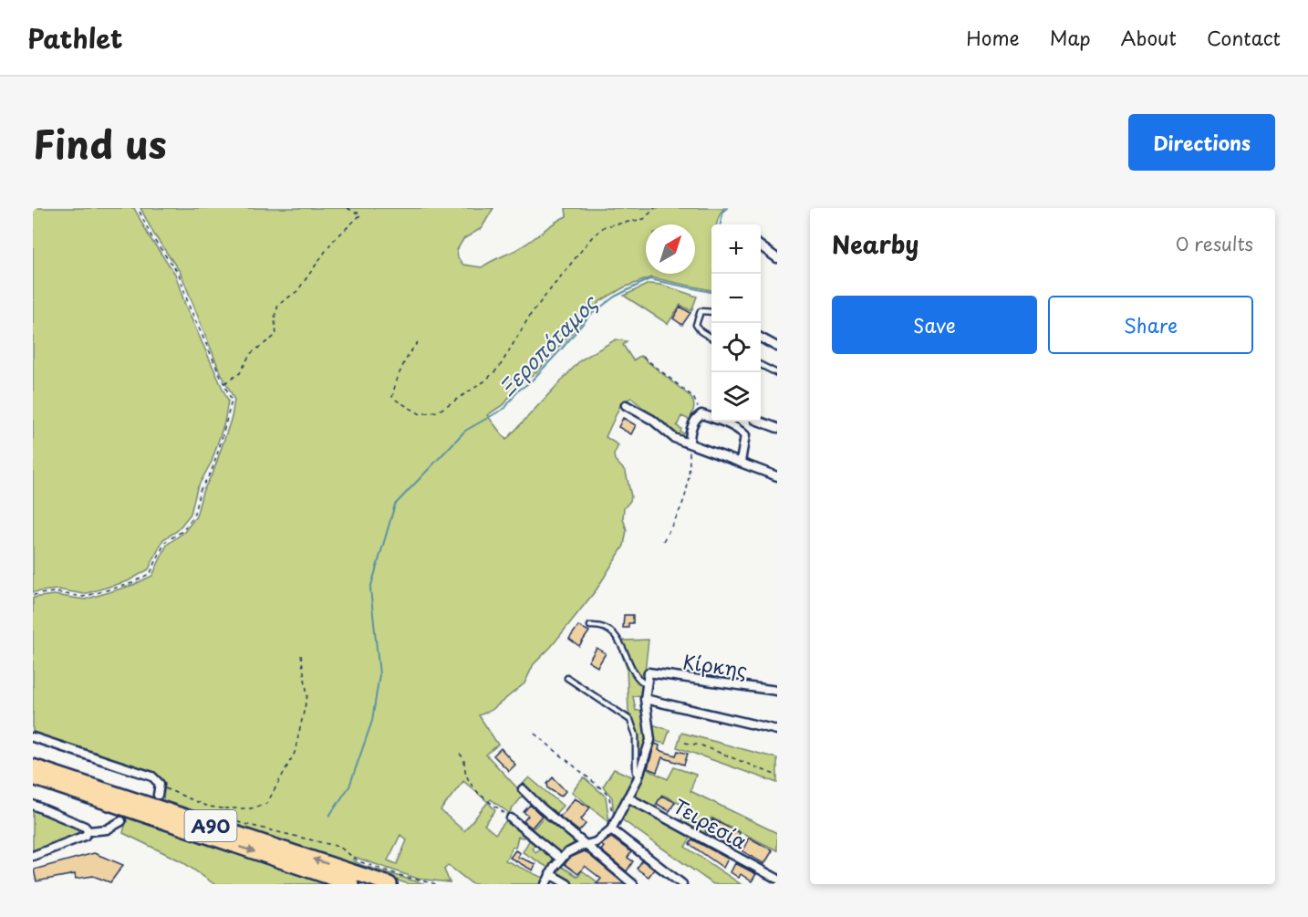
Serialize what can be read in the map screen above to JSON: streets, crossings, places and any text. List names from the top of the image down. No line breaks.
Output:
{"streets":{"highway":["Α90"],"street":["Κίρκης","Τειρεσία"]},"water":["Ξεροπόταμος"],"north":"top right","page":{"header":"Pathlet","nav":["Home","Map","About","Contact"],"title":"Find us","buttons":["Directions",["Save","Share"]],"heading":["Nearby","0 results"],"map_buttons":["+","−"]}}
